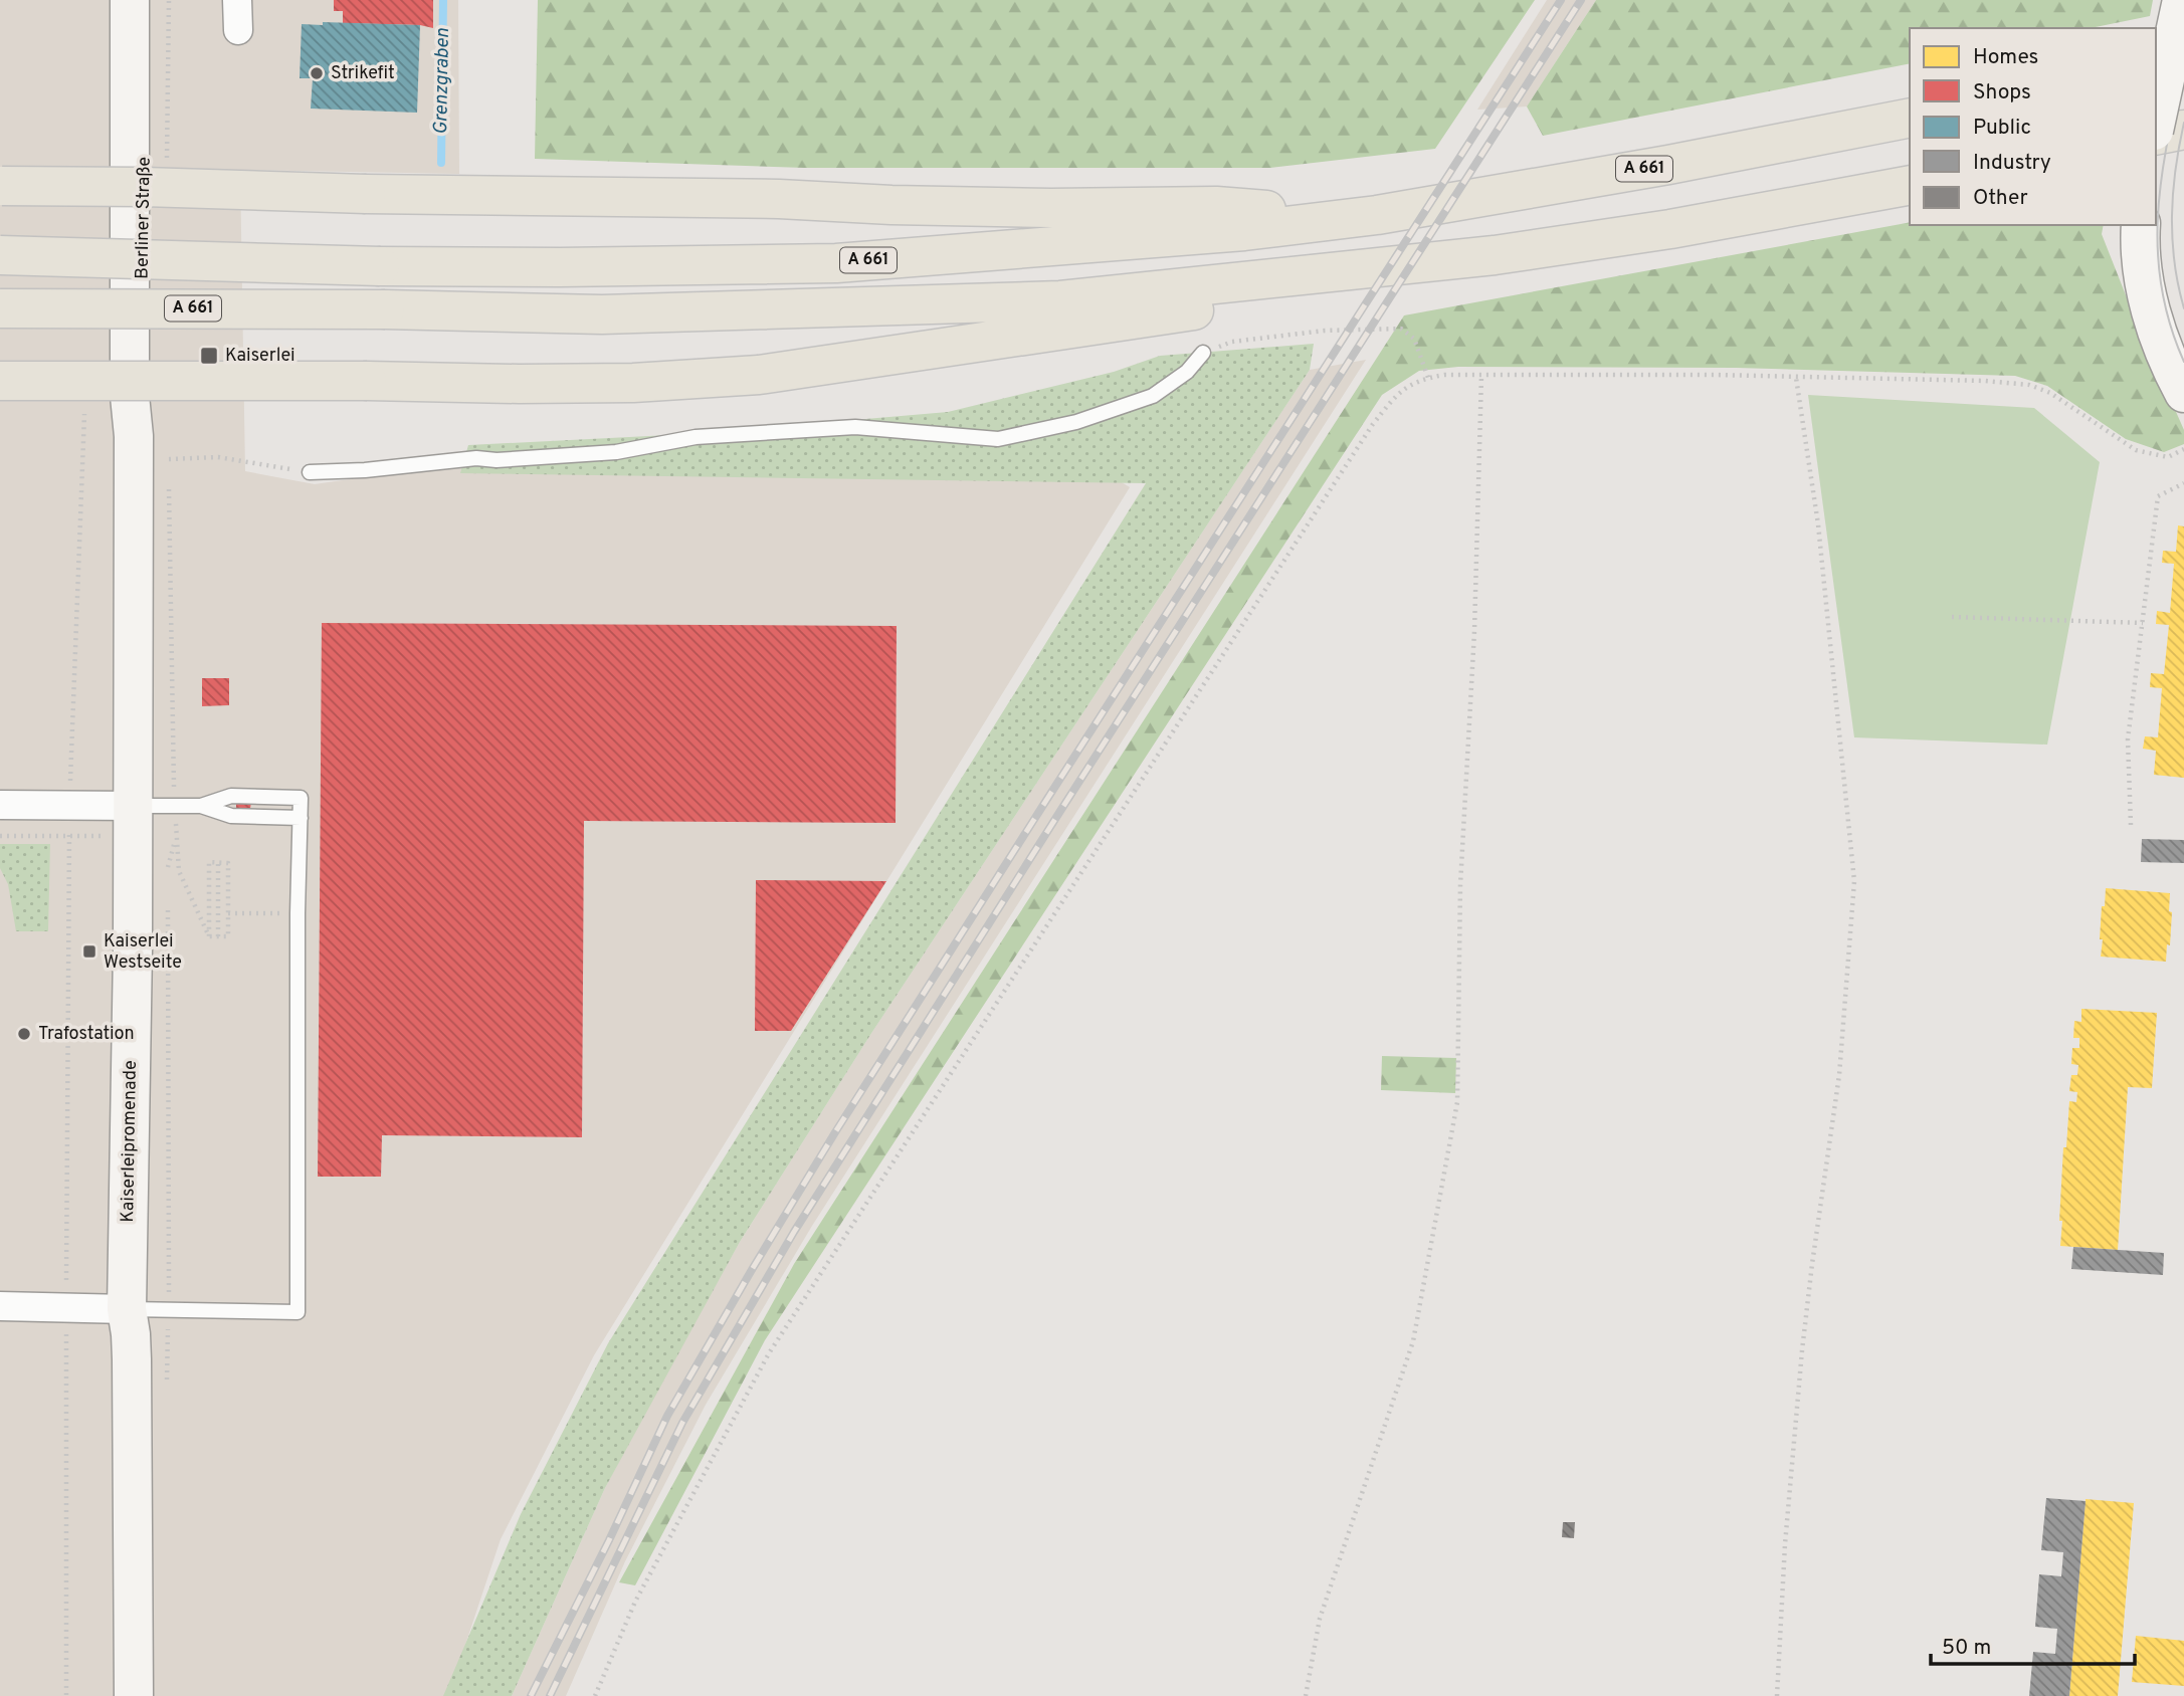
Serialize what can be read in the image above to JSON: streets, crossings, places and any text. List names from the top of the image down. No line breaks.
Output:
{"streets":{"highway":["A 661"],"main road":["Berliner Straße","Kaiserleipromenade"]},"crossings":[["Berliner Straße","Kaiserleipromenade"]],"water":["Grenzgraben"],"places":{"other":["Strikefit","Trafostation"],"transit":["Kaiserlei","Kaiserlei Westseite"]},"legend":["Homes","Shops","Public","Industry","Other"],"scale_bar":"50 m"}
